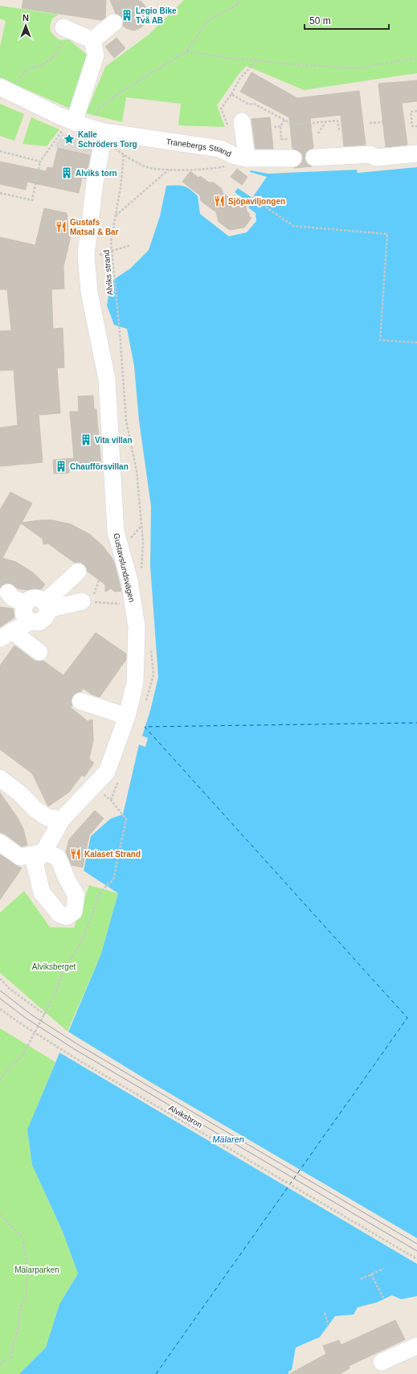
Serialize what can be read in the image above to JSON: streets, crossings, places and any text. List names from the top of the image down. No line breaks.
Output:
{"streets":{"street":["Tranebergs Strand","Gustavslundsvägen"],"path":["Alviks strand","Alviksbron"]},"crossings":[["Tranebergs Strand","Gustavslundsvägen"]],"water":["Mälaren"],"parks":["Alviksberget","Mälarparken"],"places":{"building":["Legio Bike Två AB","Alviks torn","Vita villan","Chaufförsvillan"],"place":["Kalle Schröders Torg"],"restaurant":["Sjöpaviljongen","Gustafs Matsal & Bar","Kalaset Strand"]},"scale_bar":"50 m","north":"top"}
